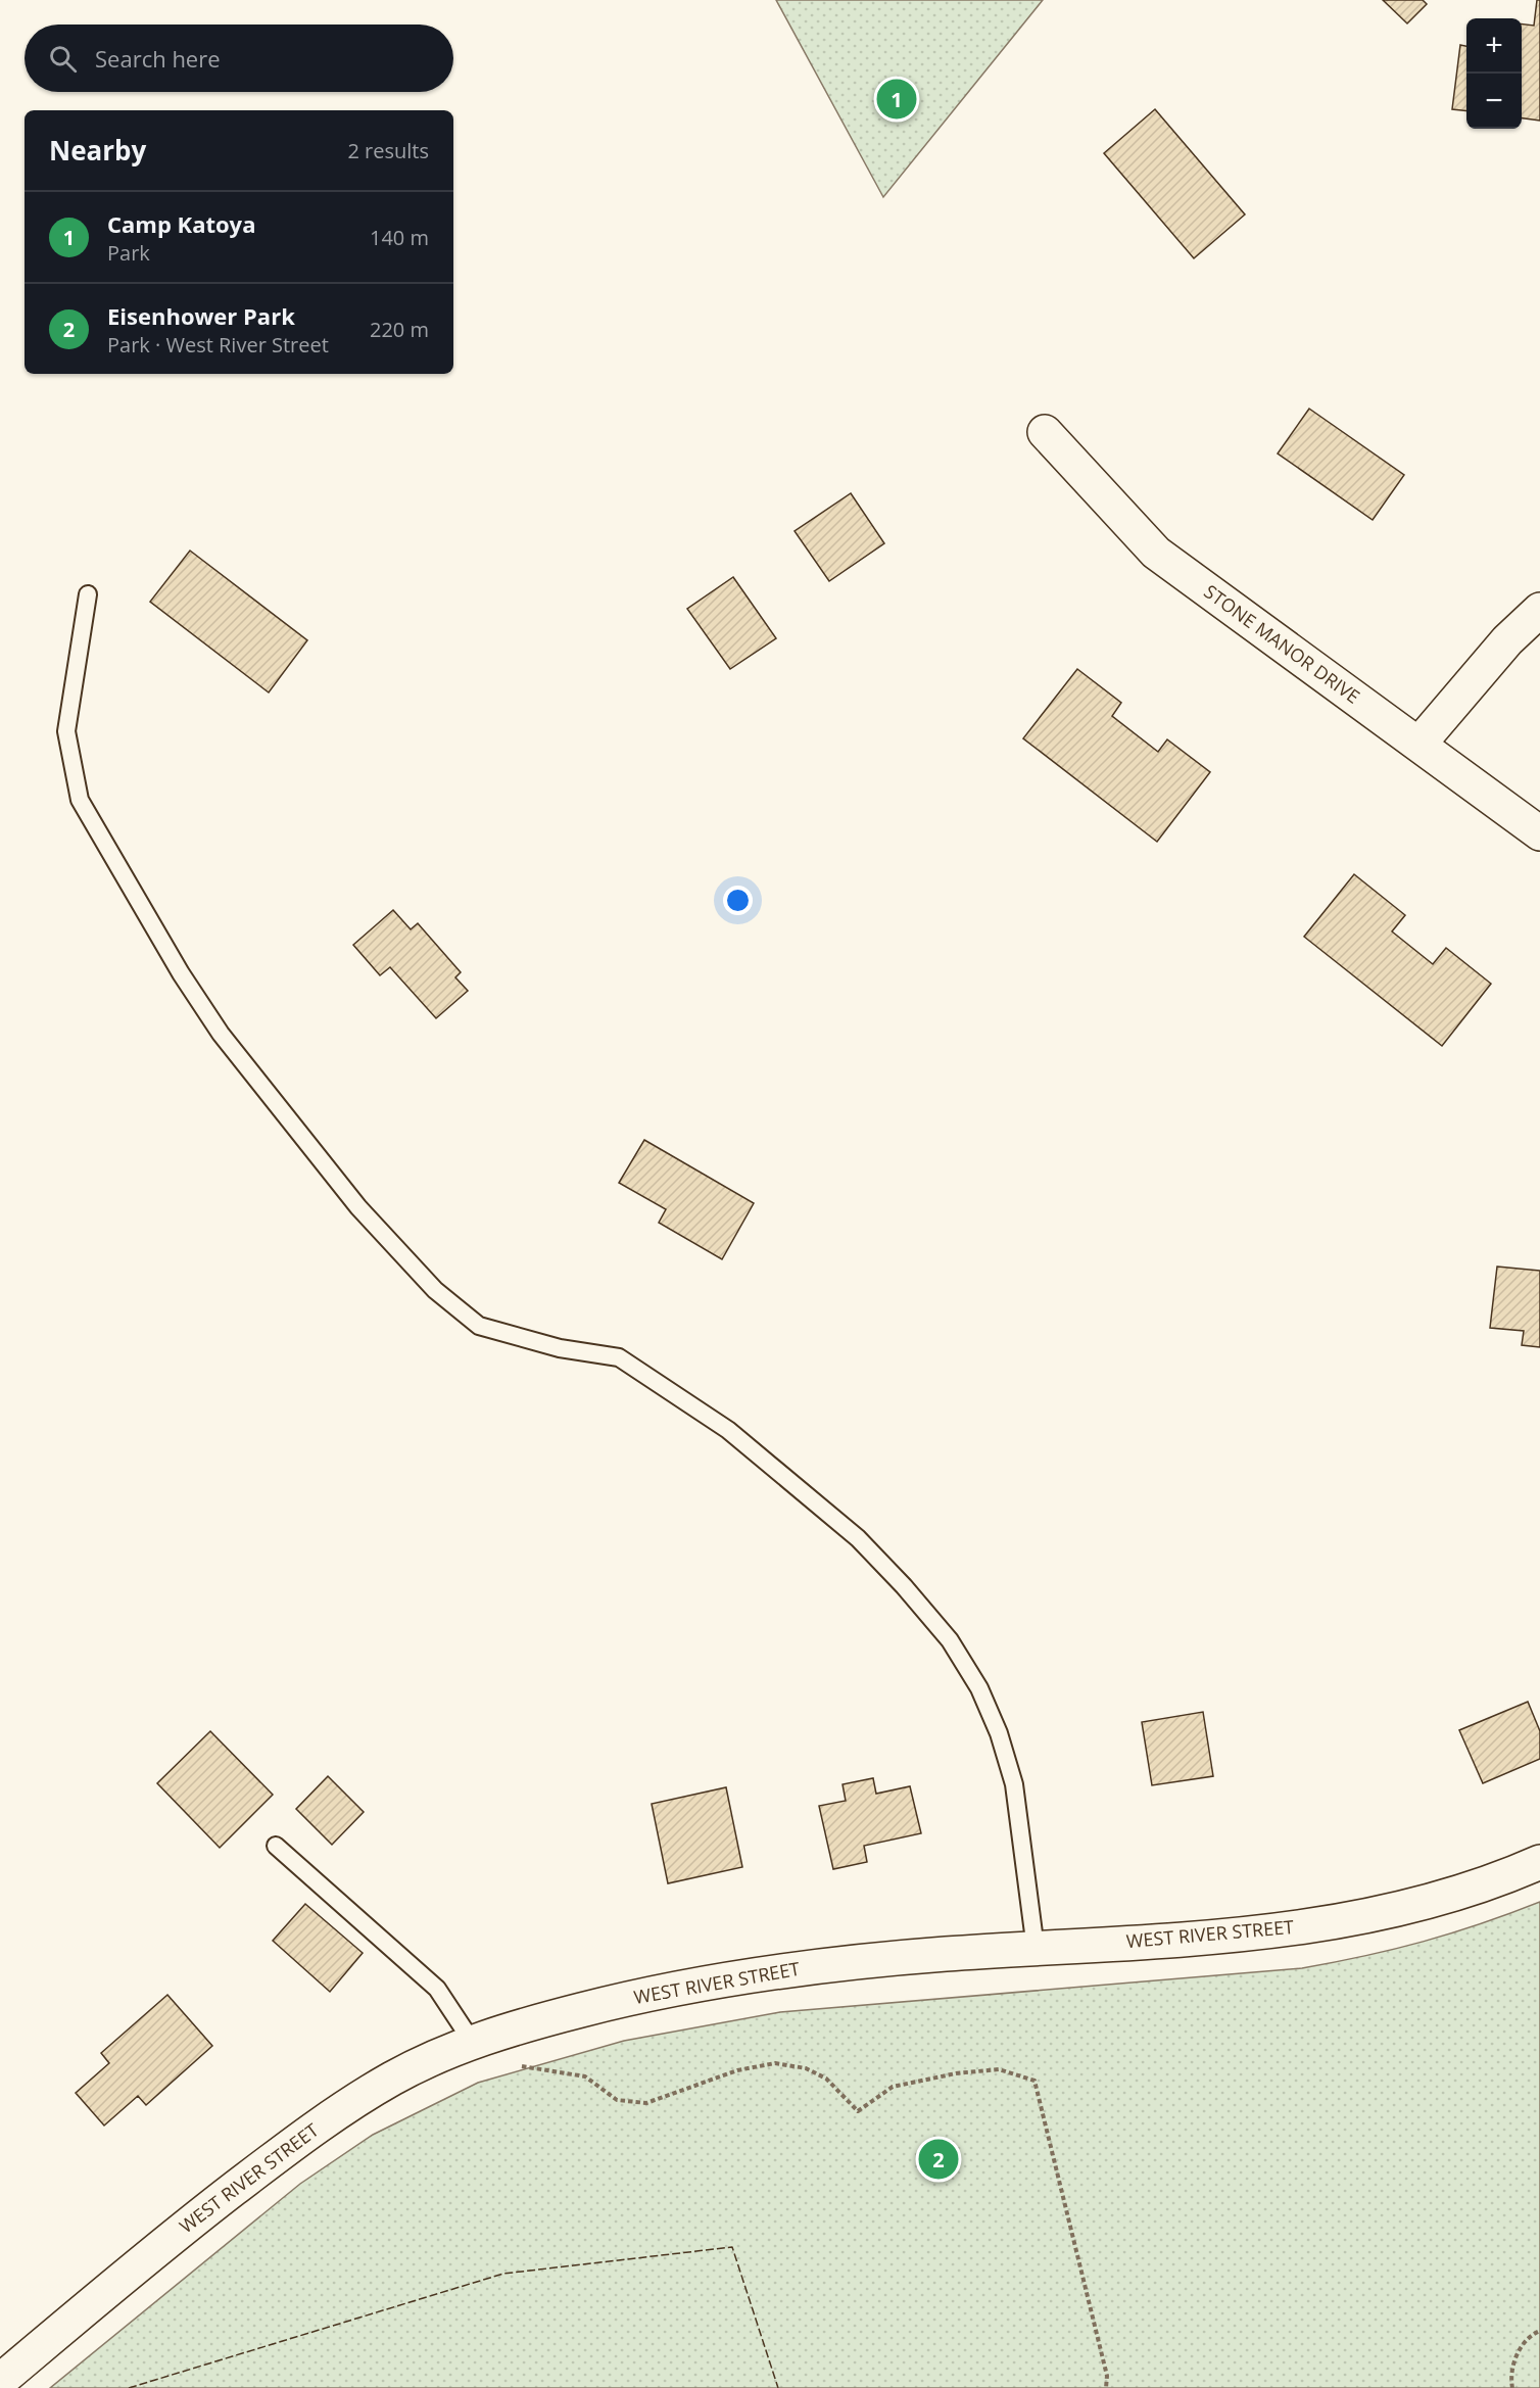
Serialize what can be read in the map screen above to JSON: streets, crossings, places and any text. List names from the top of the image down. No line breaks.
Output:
{"streets":{"street":["STONE MANOR DRIVE","WEST RIVER STREET"]},"page":{"map_buttons":["+","−"],"search":"Search here","pins":["1","2"],"heading":["Nearby","2 results"],"list":[{"mark":"1","name":"Camp Katoya","note":"Park","value":"140 m"},{"mark":"2","name":"Eisenhower Park","note":"Park · West River Street","value":"220 m"}]}}
